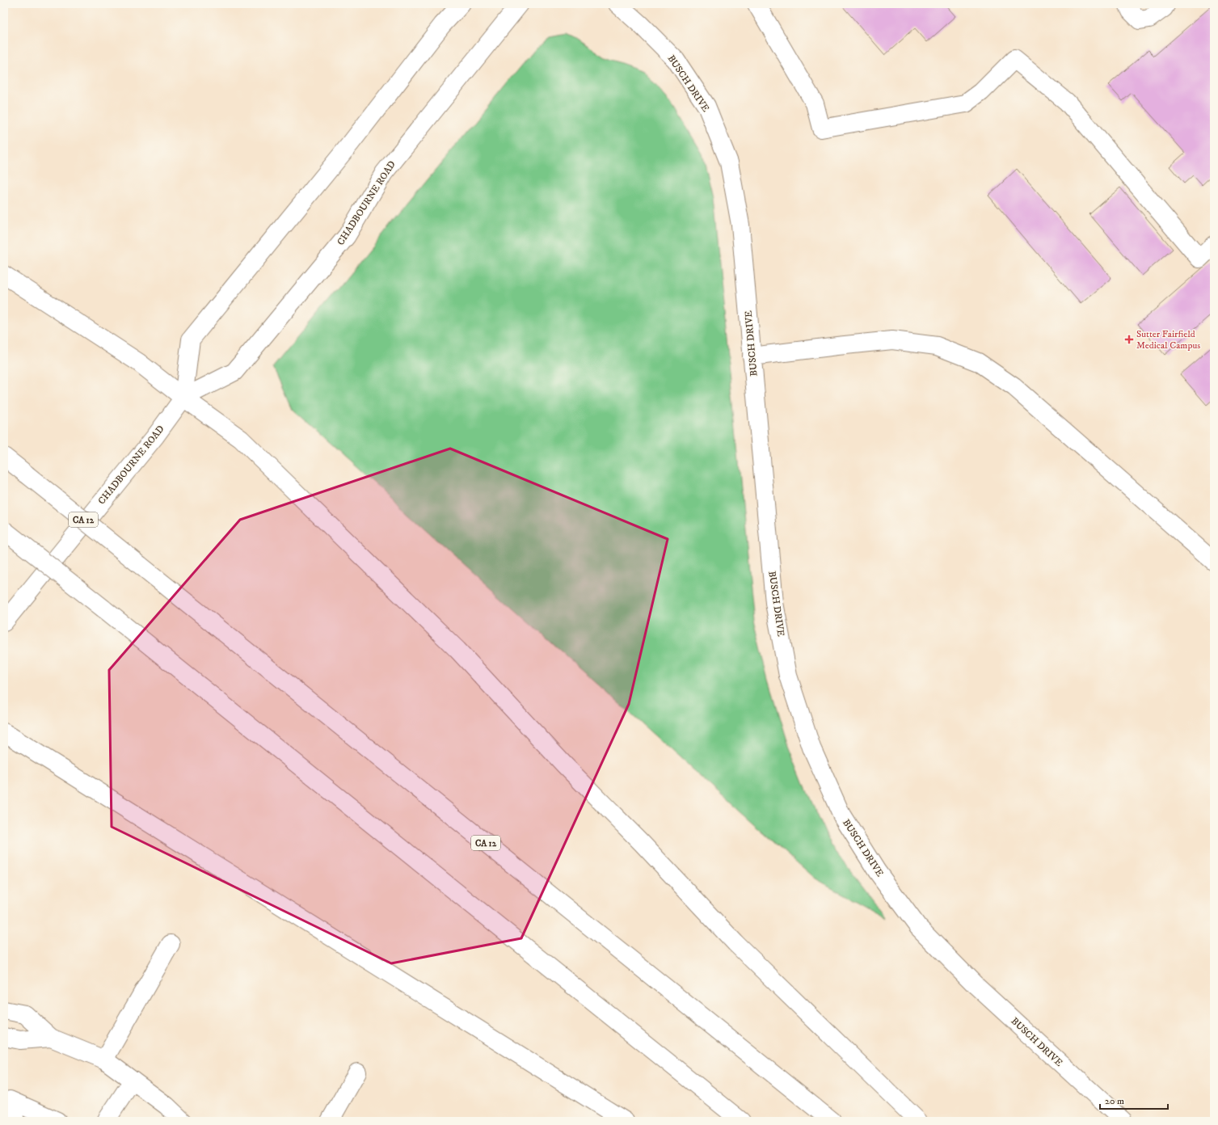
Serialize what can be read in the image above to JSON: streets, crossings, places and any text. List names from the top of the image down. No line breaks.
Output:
{"streets":{"main road":["BUSCH DRIVE","CHADBOURNE ROAD","CA 12"]},"places":{"health":["Sutter Fairfield Medical Campus"]},"scale_bar":"20 m"}
